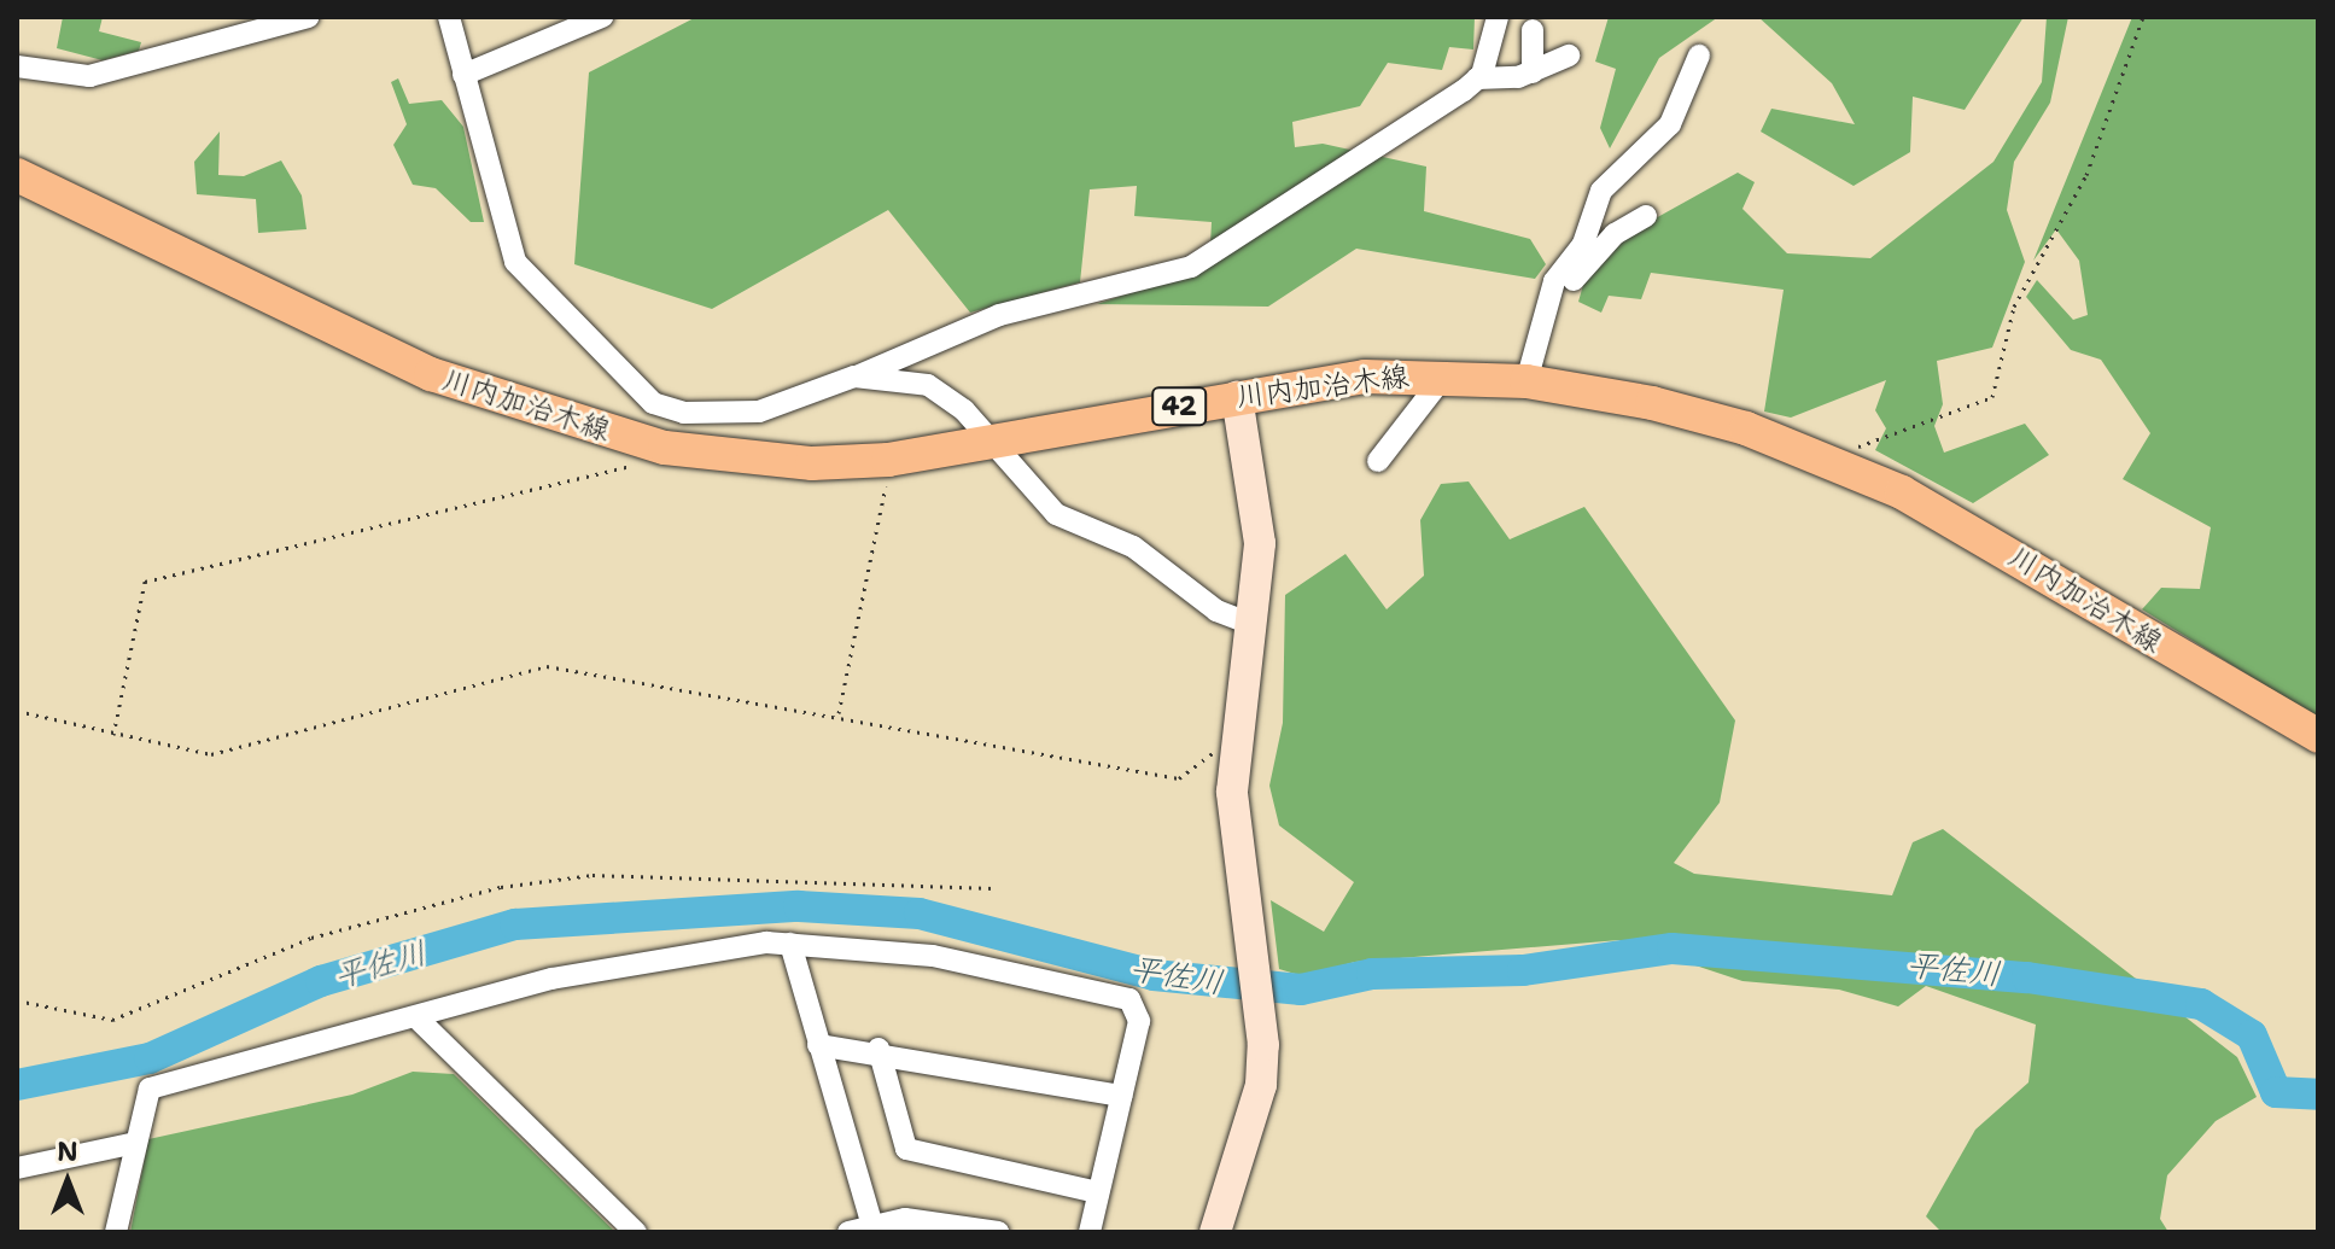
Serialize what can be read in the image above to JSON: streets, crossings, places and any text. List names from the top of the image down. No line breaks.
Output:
{"streets":{"main road":["川内加治木線","42"]},"water":["平佐川"],"north":"top"}
